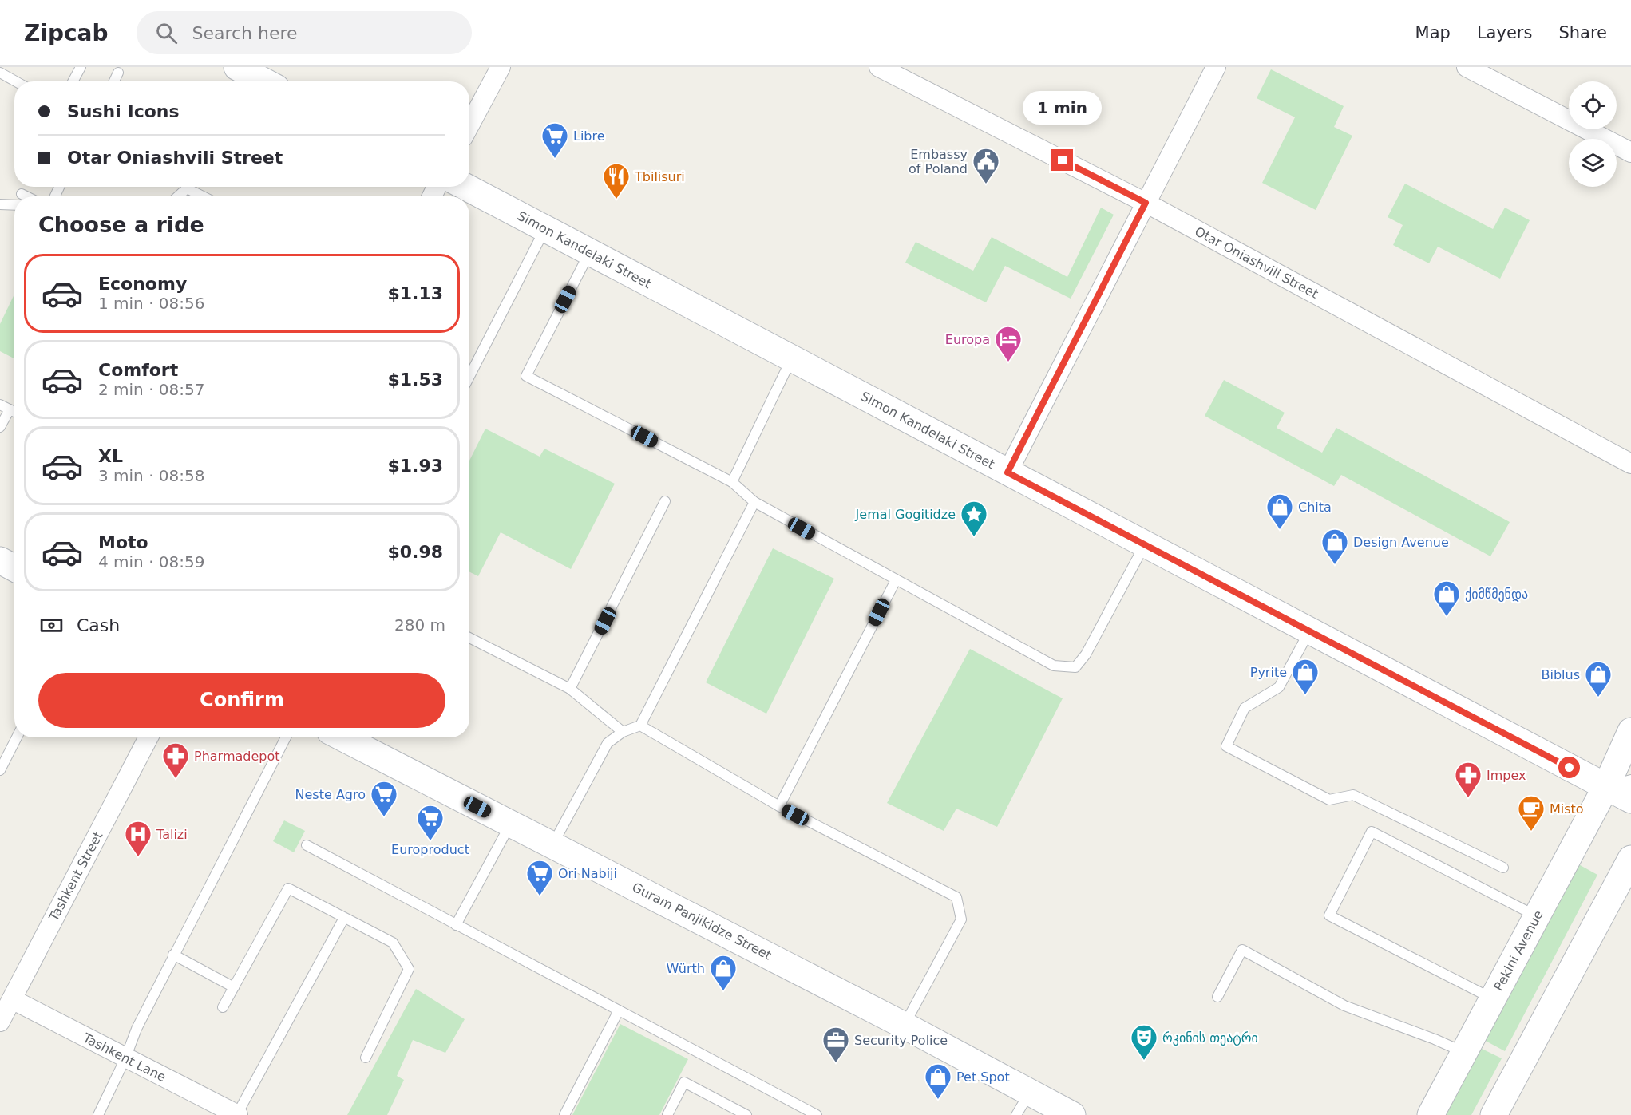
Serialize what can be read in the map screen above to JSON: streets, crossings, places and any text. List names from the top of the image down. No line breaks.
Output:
{"streets":{"main road":["Simon Kandelaki Street","Guram Panjikidze Street","Pekini Avenue"],"street":["Otar Oniashvili Street","Tashkent Street","Tashkent Lane"]},"crossings":[["Simon Kandelaki Street","Pekini Avenue"],["Tashkent Street","Tashkent Lane"]],"places":{"supermarket":["Libre","Neste Agro","Europroduct","Ori Nabiji"],"public building":["Embassy of Poland"],"restaurant":["Tbilisuri"],"hotel":["Europa"],"shop":["Chita","Design Avenue","ქიმწმენდა","Pyrite","Biblus","Würth","Pet Spot"],"place":["Jemal Gogitidze"],"pharmacy":["Pharmadepot","Impex"],"cafe":["Misto"],"hospital":["Talizi"],"theatre":["რკინის თეატრი"],"office":["Security Police"]},"page":{"header":"Zipcab","search":"Search here","nav":["Map","Layers","Share"],"banner":["Sushi Icons","Otar Oniashvili Street"],"bubble":"1 min","heading":"Choose a ride","list":[{"name":"Economy","note":"1 min · 08:56","value":"$1.13"},{"name":"Comfort","note":"2 min · 08:57","value":"$1.53"},{"name":"XL","note":"3 min · 08:58","value":"$1.93"},{"name":"Moto","note":"4 min · 08:59","value":"$0.98"}],"pay":["Cash","280 m"],"buttons":"Confirm"}}
